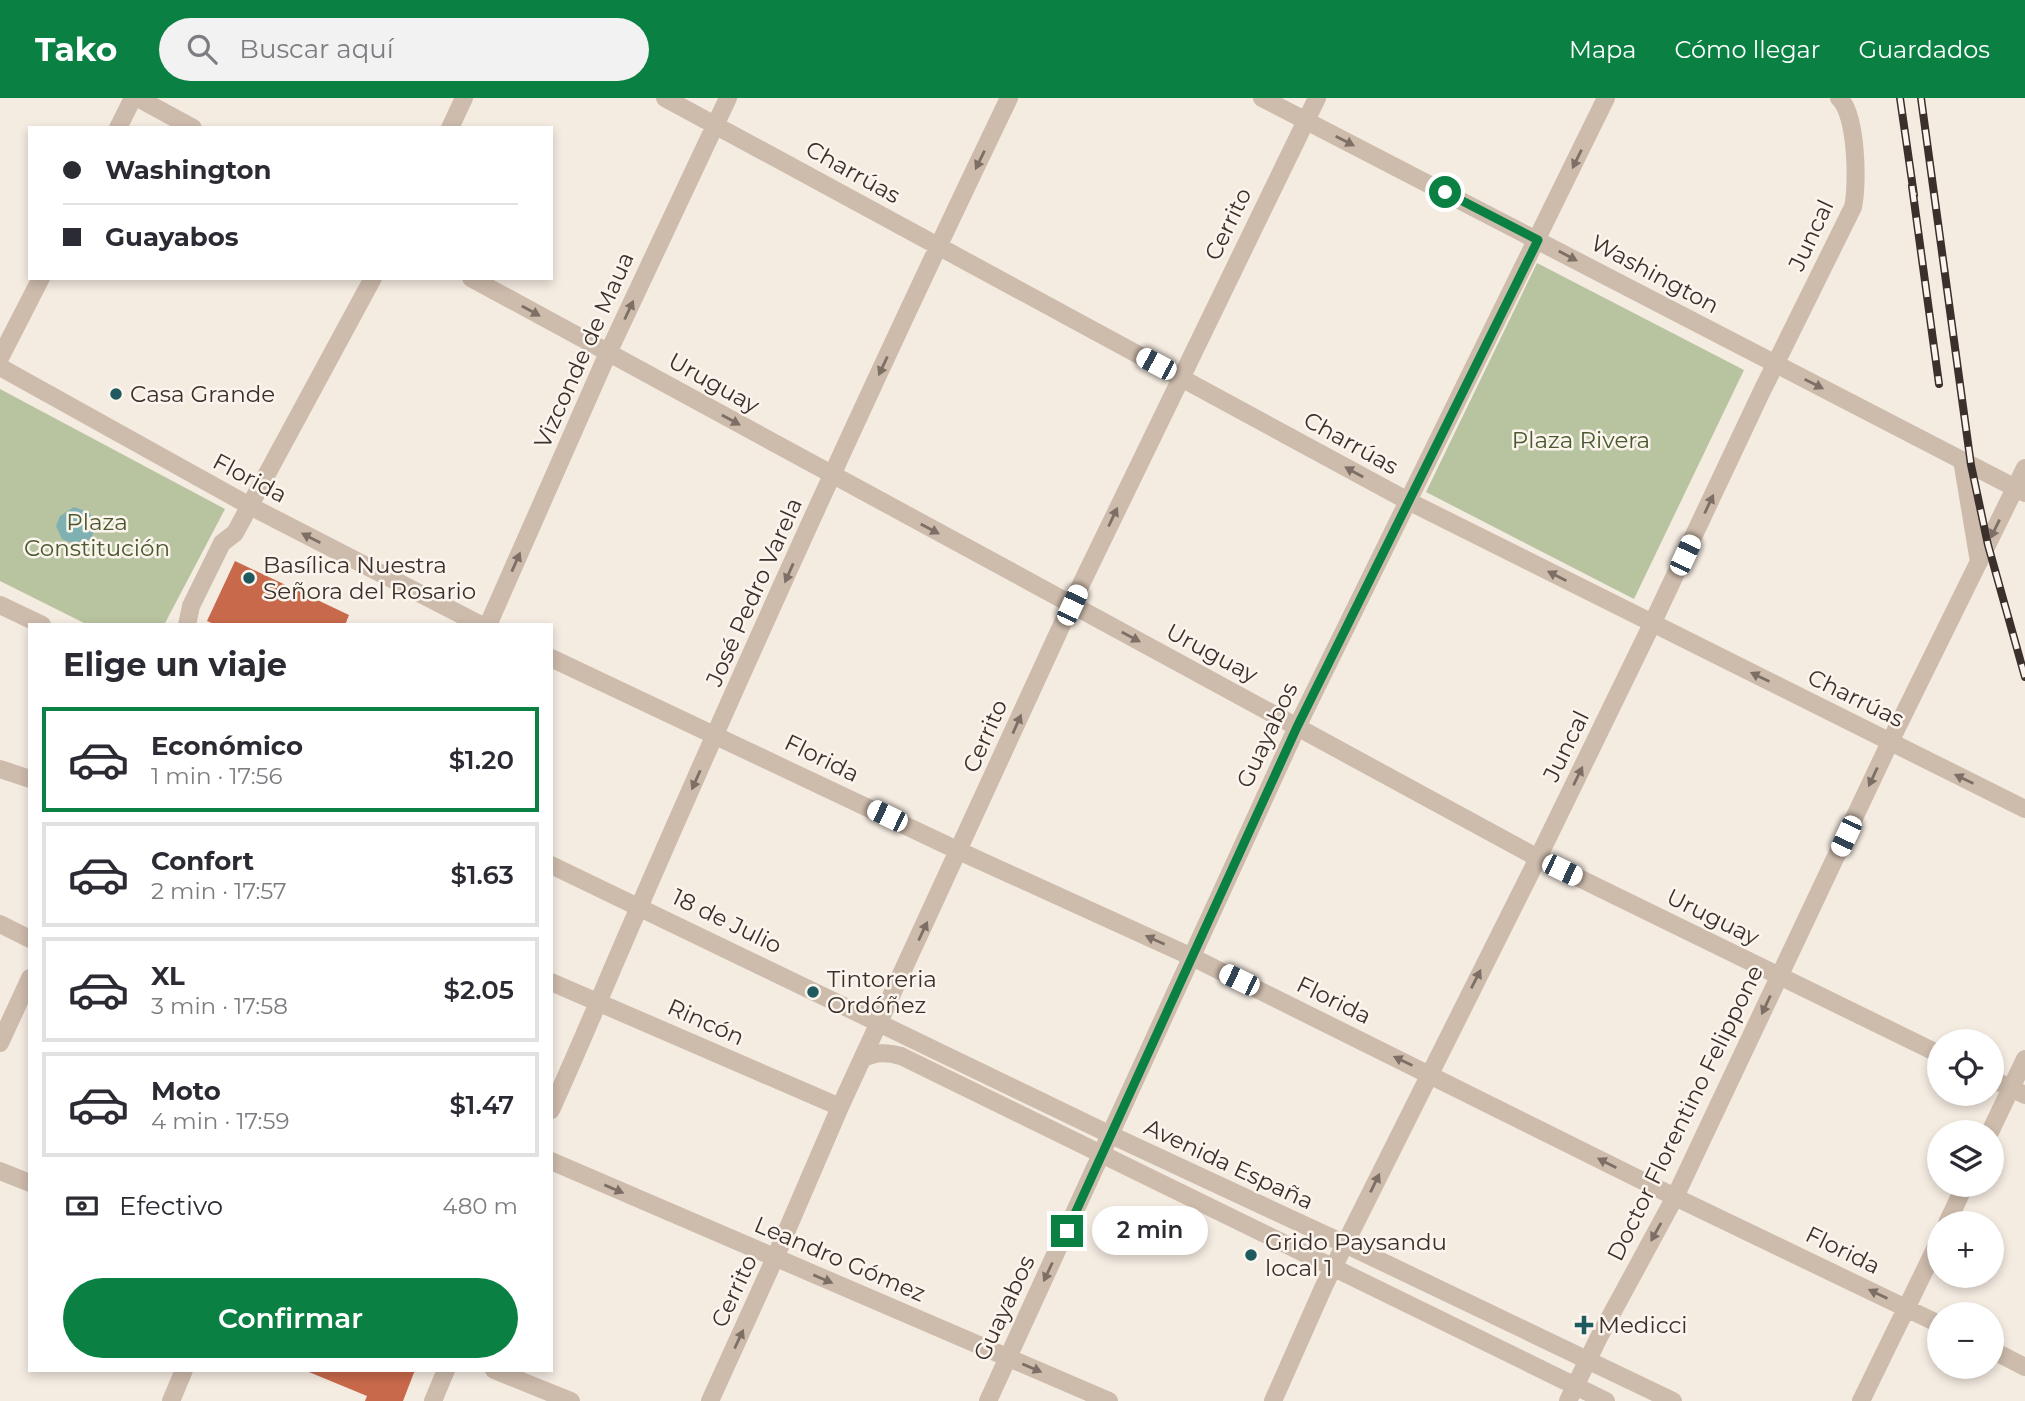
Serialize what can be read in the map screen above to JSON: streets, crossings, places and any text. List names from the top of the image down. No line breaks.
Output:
{"streets":{"street":["Charrúas","Cerrito","Juncal","Washington","Vizconde de Maua","Uruguay","Florida","José Pedro Varela","Guayabos","18 de Julio","Rincón","Doctor Florentino Felippone","Avenida España","Leandro Gómez"]},"crossings":[["Charrúas","Cerrito"],["Charrúas","Juncal"],["Charrúas","Vizconde de Maua"],["Charrúas","José Pedro Varela"],["Charrúas","Guayabos"],["Charrúas","Doctor Florentino Felippone"],["Cerrito","Washington"],["Cerrito","Uruguay"],["Cerrito","Florida"],["Cerrito","18 de Julio"],["Cerrito","Rincón"],["Cerrito","Avenida España"],["Cerrito","Leandro Gómez"],["Juncal","Washington"],["Juncal","Uruguay"],["Juncal","Florida"],["Juncal","Avenida España"],["Washington","Guayabos"],["Washington","Doctor Florentino Felippone"],["Vizconde de Maua","Uruguay"],["Uruguay","José Pedro Varela"],["Uruguay","Guayabos"],["Uruguay","Doctor Florentino Felippone"],["Florida","José Pedro Varela"],["Florida","Guayabos"],["Florida","Doctor Florentino Felippone"],["José Pedro Varela","18 de Julio"],["José Pedro Varela","Rincón"],["Guayabos","Avenida España"],["Guayabos","Leandro Gómez"],["18 de Julio","Avenida España"],["Doctor Florentino Felippone","Avenida España"]],"one_way":["Charrúas","Cerrito","Juncal","Washington","Vizconde de Maua","Uruguay","Florida","José Pedro Varela","Doctor Florentino Felippone","Leandro Gómez"],"parks":["Plaza Rivera","Plaza Constitución"],"places":{"other":["Casa Grande","Basílica Nuestra Señora del Rosario","Tintoreria Ordóñez","Grido Paysandu local 1"],"health":["Medicci"]},"page":{"header":"Tako","search":"Buscar aquí","nav":["Mapa","Cómo llegar","Guardados"],"banner":["Washington","Guayabos"],"heading":"Elige un viaje","list":[{"name":"Económico","note":"1 min · 17:56","value":"$1.20"},{"name":"Confort","note":"2 min · 17:57","value":"$1.63"},{"name":"XL","note":"3 min · 17:58","value":"$2.05"},{"name":"Moto","note":"4 min · 17:59","value":"$1.47"}],"map_buttons":["+","−"],"pay":["Efectivo","480 m"],"bubble":"2 min","buttons":"Confirmar"}}
